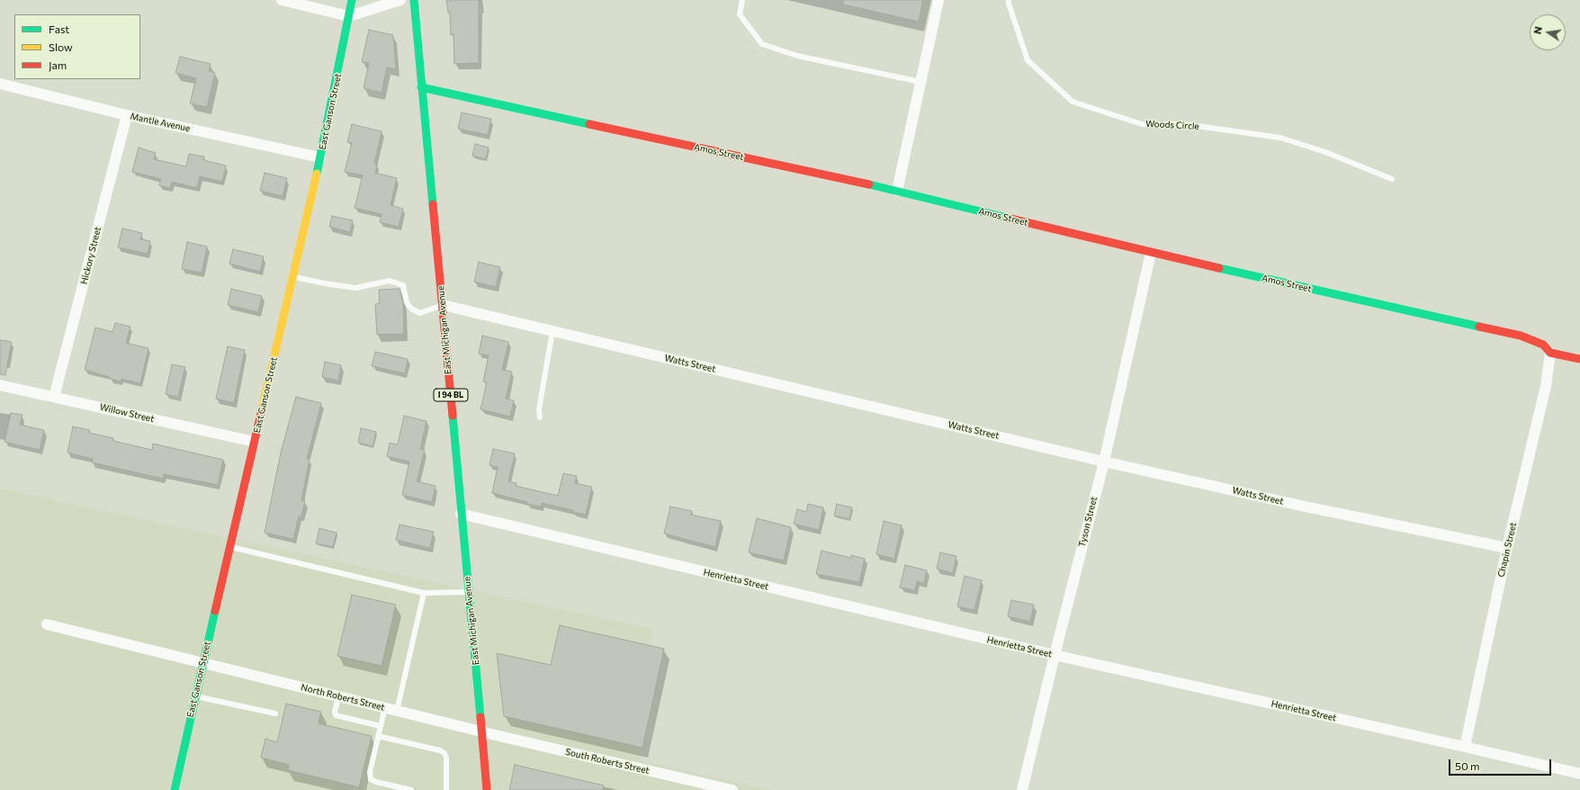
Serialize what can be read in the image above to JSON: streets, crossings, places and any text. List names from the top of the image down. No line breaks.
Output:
{"streets":{"street":["East Ganson Street","Mantle Avenue","Amos Street","Hickory Street","East Michigan Avenue","Watts Street","I 94 BL","Willow Street","Tyson Street","Chapin Street","Henrietta Street","North Roberts Street","South Roberts Street"],"lane":["Woods Circle"]},"crossings":[["East Ganson Street","Mantle Avenue"],["East Ganson Street","Willow Street"],["East Ganson Street","North Roberts Street"],["Mantle Avenue","Hickory Street"],["Amos Street","East Michigan Avenue"],["Amos Street","Tyson Street"],["Amos Street","Chapin Street"],["Hickory Street","Willow Street"],["East Michigan Avenue","Watts Street"],["East Michigan Avenue","Henrietta Street"],["East Michigan Avenue","North Roberts Street"],["East Michigan Avenue","South Roberts Street"],["Watts Street","Tyson Street"],["Watts Street","Chapin Street"],["Tyson Street","Henrietta Street"],["Chapin Street","Henrietta Street"],["North Roberts Street","South Roberts Street"]],"legend":["Fast","Slow","Jam"],"scale_bar":"50 m","north":"left"}
